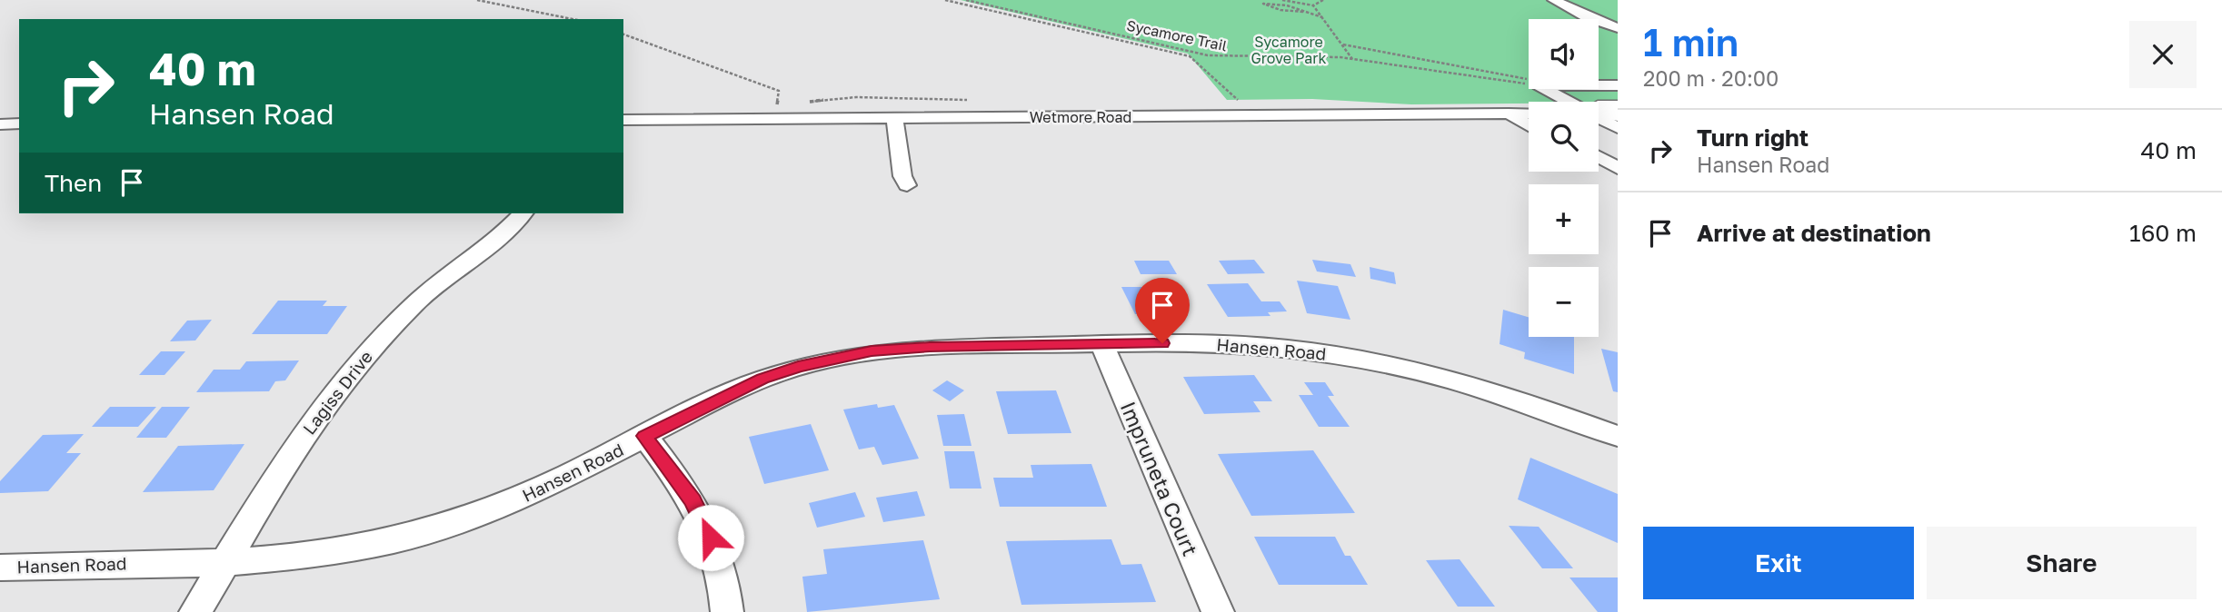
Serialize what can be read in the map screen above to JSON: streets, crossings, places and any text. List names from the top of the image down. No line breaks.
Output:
{"streets":{"street":["Wetmore Road","Hansen Road","Lagiss Drive","Impruneta Court"],"path":["Sycamore Trail"]},"crossings":[["Hansen Road","Lagiss Drive"],["Hansen Road","Impruneta Court"]],"parks":["Sycamore Grove Park"],"page":{"heading":["1 min","200 m · 20:00"],"map_buttons":["+","−"],"turn":["40 m","Hansen Road"],"list":[{"name":"Turn right","note":"Hansen Road","value":"40 m"},{"name":"Arrive at destination","value":"160 m"}],"then":"Then","buttons":["Exit","Share"]}}
